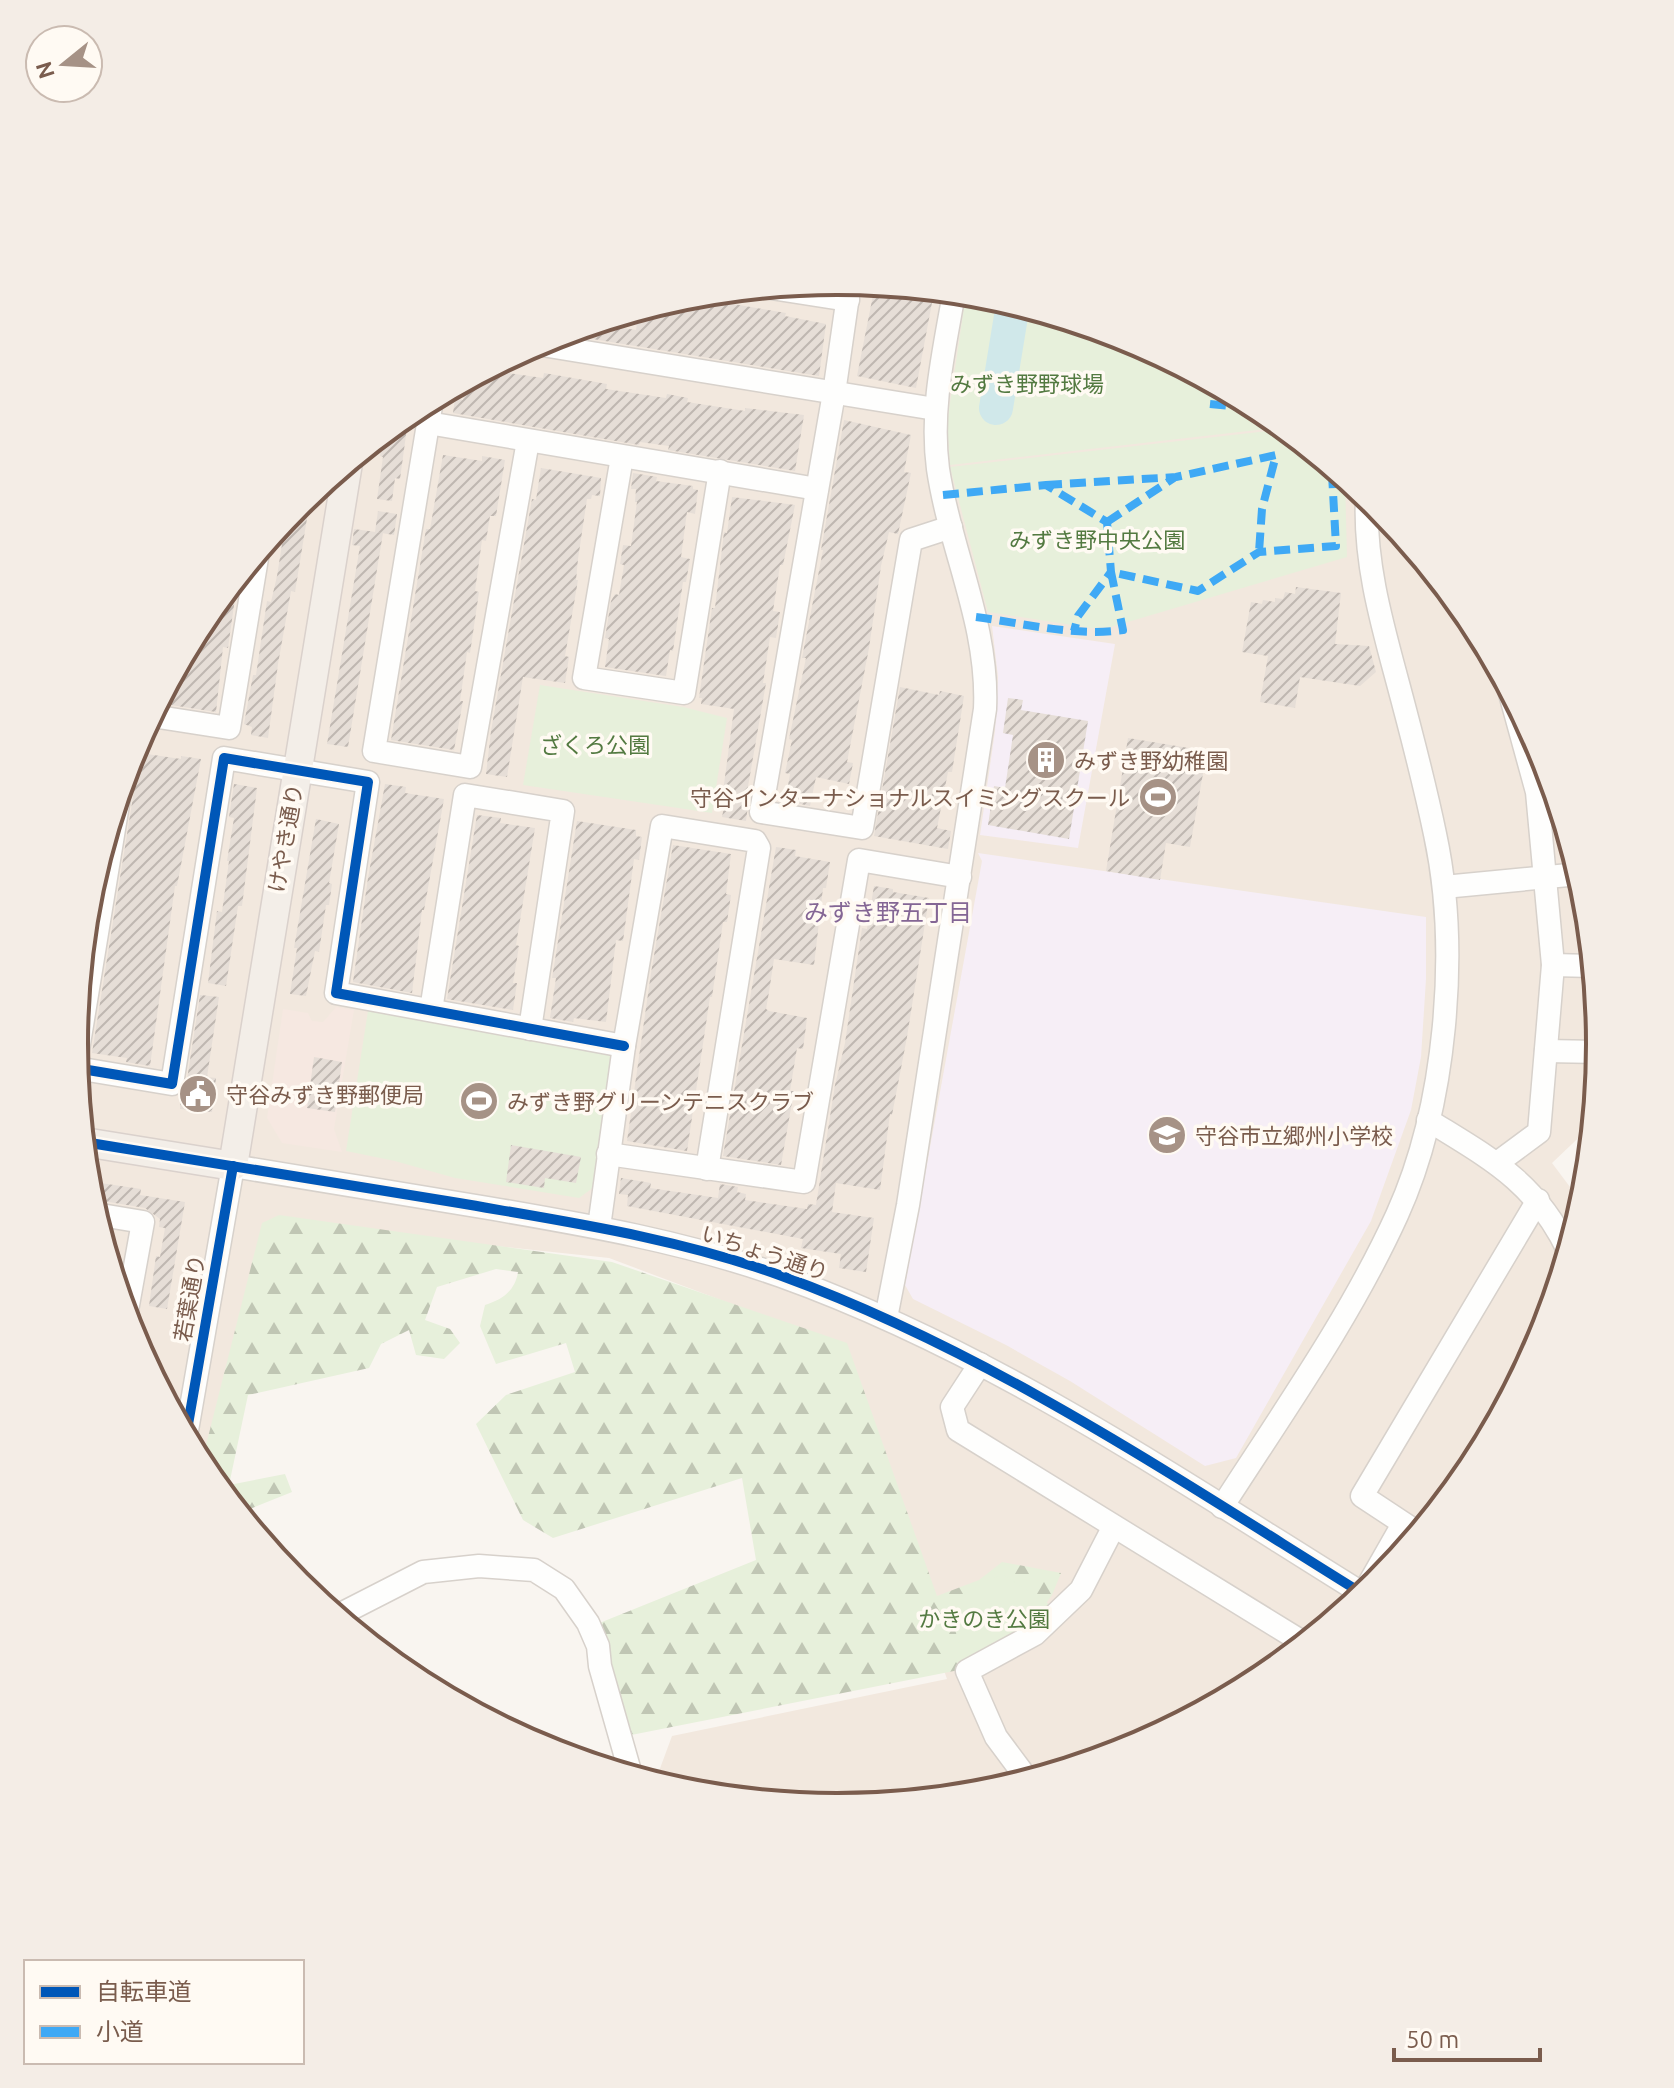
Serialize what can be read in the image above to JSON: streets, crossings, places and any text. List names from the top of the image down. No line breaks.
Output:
{"streets":{"main road":["けやき通り","いちょう通り"],"street":["若葉通り"]},"crossings":[["けやき通り","いちょう通り"],["けやき通り","若葉通り"],["いちょう通り","若葉通り"]],"districts":["みずき野五丁目"],"parks":["みずき野野球場","みずき野中央公園","ざくろ公園","かきのき公園"],"places":{"building":["みずき野幼稚園"],"sports":["守谷インターナショナルスイミングスクール","みずき野グリーンテニスクラブ"],"public building":["守谷みずき野郵便局"],"school or university":["守谷市立郷州小学校"]},"legend":["自転車道","小道"],"scale_bar":"50 m","north":"left"}
